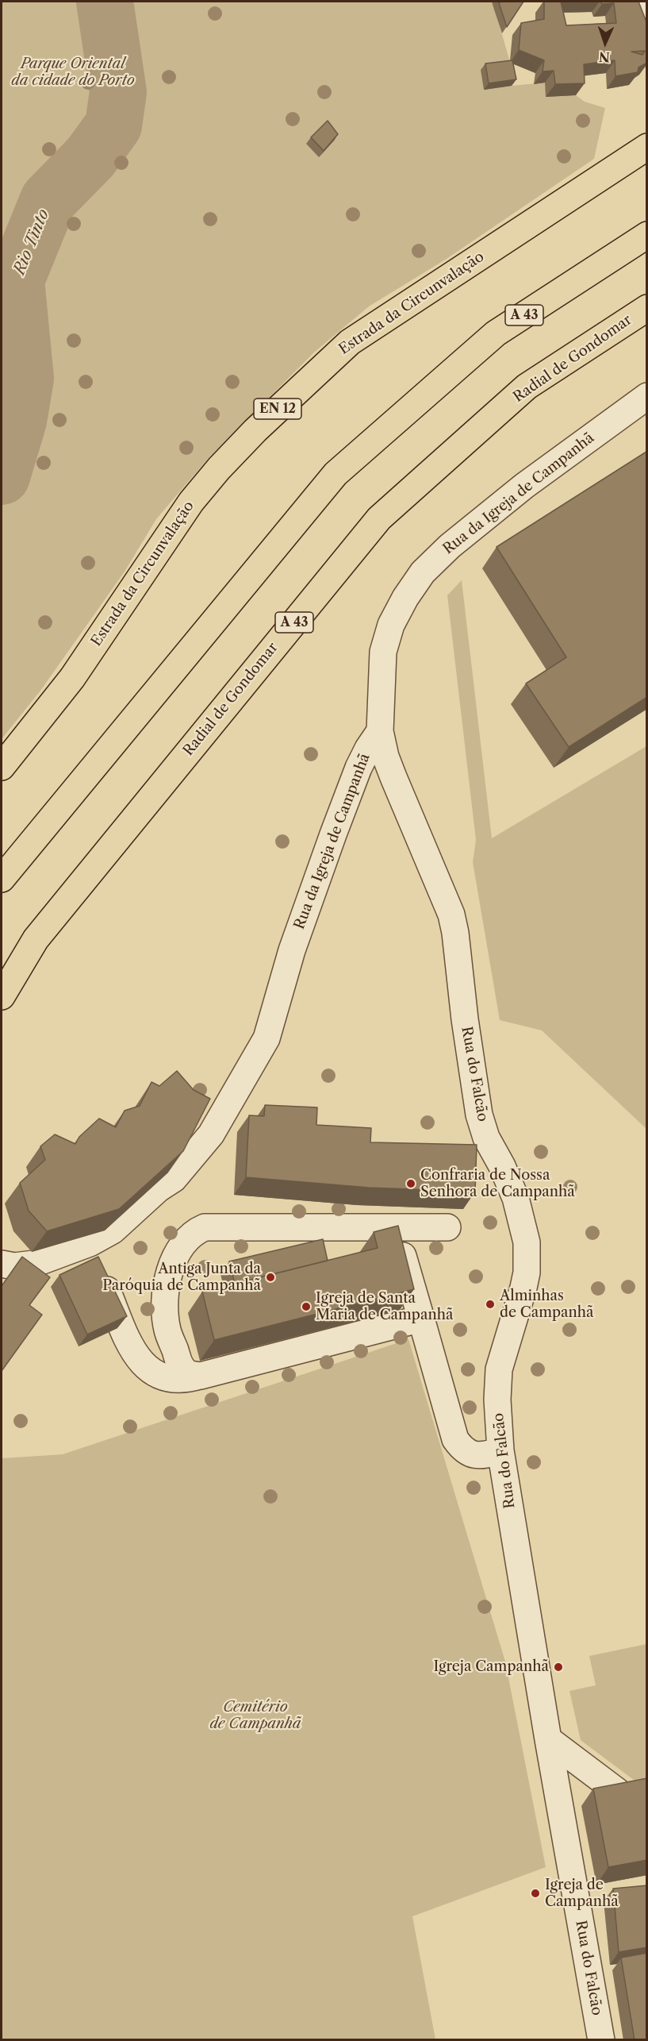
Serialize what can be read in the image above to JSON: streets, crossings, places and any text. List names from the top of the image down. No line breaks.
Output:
{"streets":{"main road":["Estrada da Circunvalação","A 43","Radial de Gondomar","EN 12"],"street":["Rua da Igreja de Campanhã","Rua do Falcão"]},"crossings":[["Rua da Igreja de Campanhã","Rua do Falcão"]],"water":["Rio Tinto"],"parks":["Parque Oriental da cidade do Porto","Cemitério de Campanhã"],"places":["Confraria de Nossa Senhora de Campanhã","Antiga Junta da Paróquia de Campanhã","Alminhas de Campanhã","Igreja de Santa Maria de Campanhã","Igreja Campanhã","Igreja de Campanhã"],"north":"bottom"}
